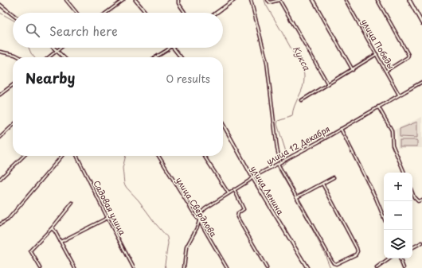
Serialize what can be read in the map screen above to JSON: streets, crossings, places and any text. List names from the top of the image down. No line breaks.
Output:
{"streets":{"street":["улица Победы","улица 12 Декабря","улица Ленина","улица Свердлова","Садовая улица"]},"crossings":[["улица Победы","улица 12 Декабря"],["улица 12 Декабря","улица Ленина"],["улица 12 Декабря","улица Свердлова"]],"water":["Кукса"],"page":{"search":"Search here","heading":["Nearby","0 results"],"map_buttons":["+","−"]}}
